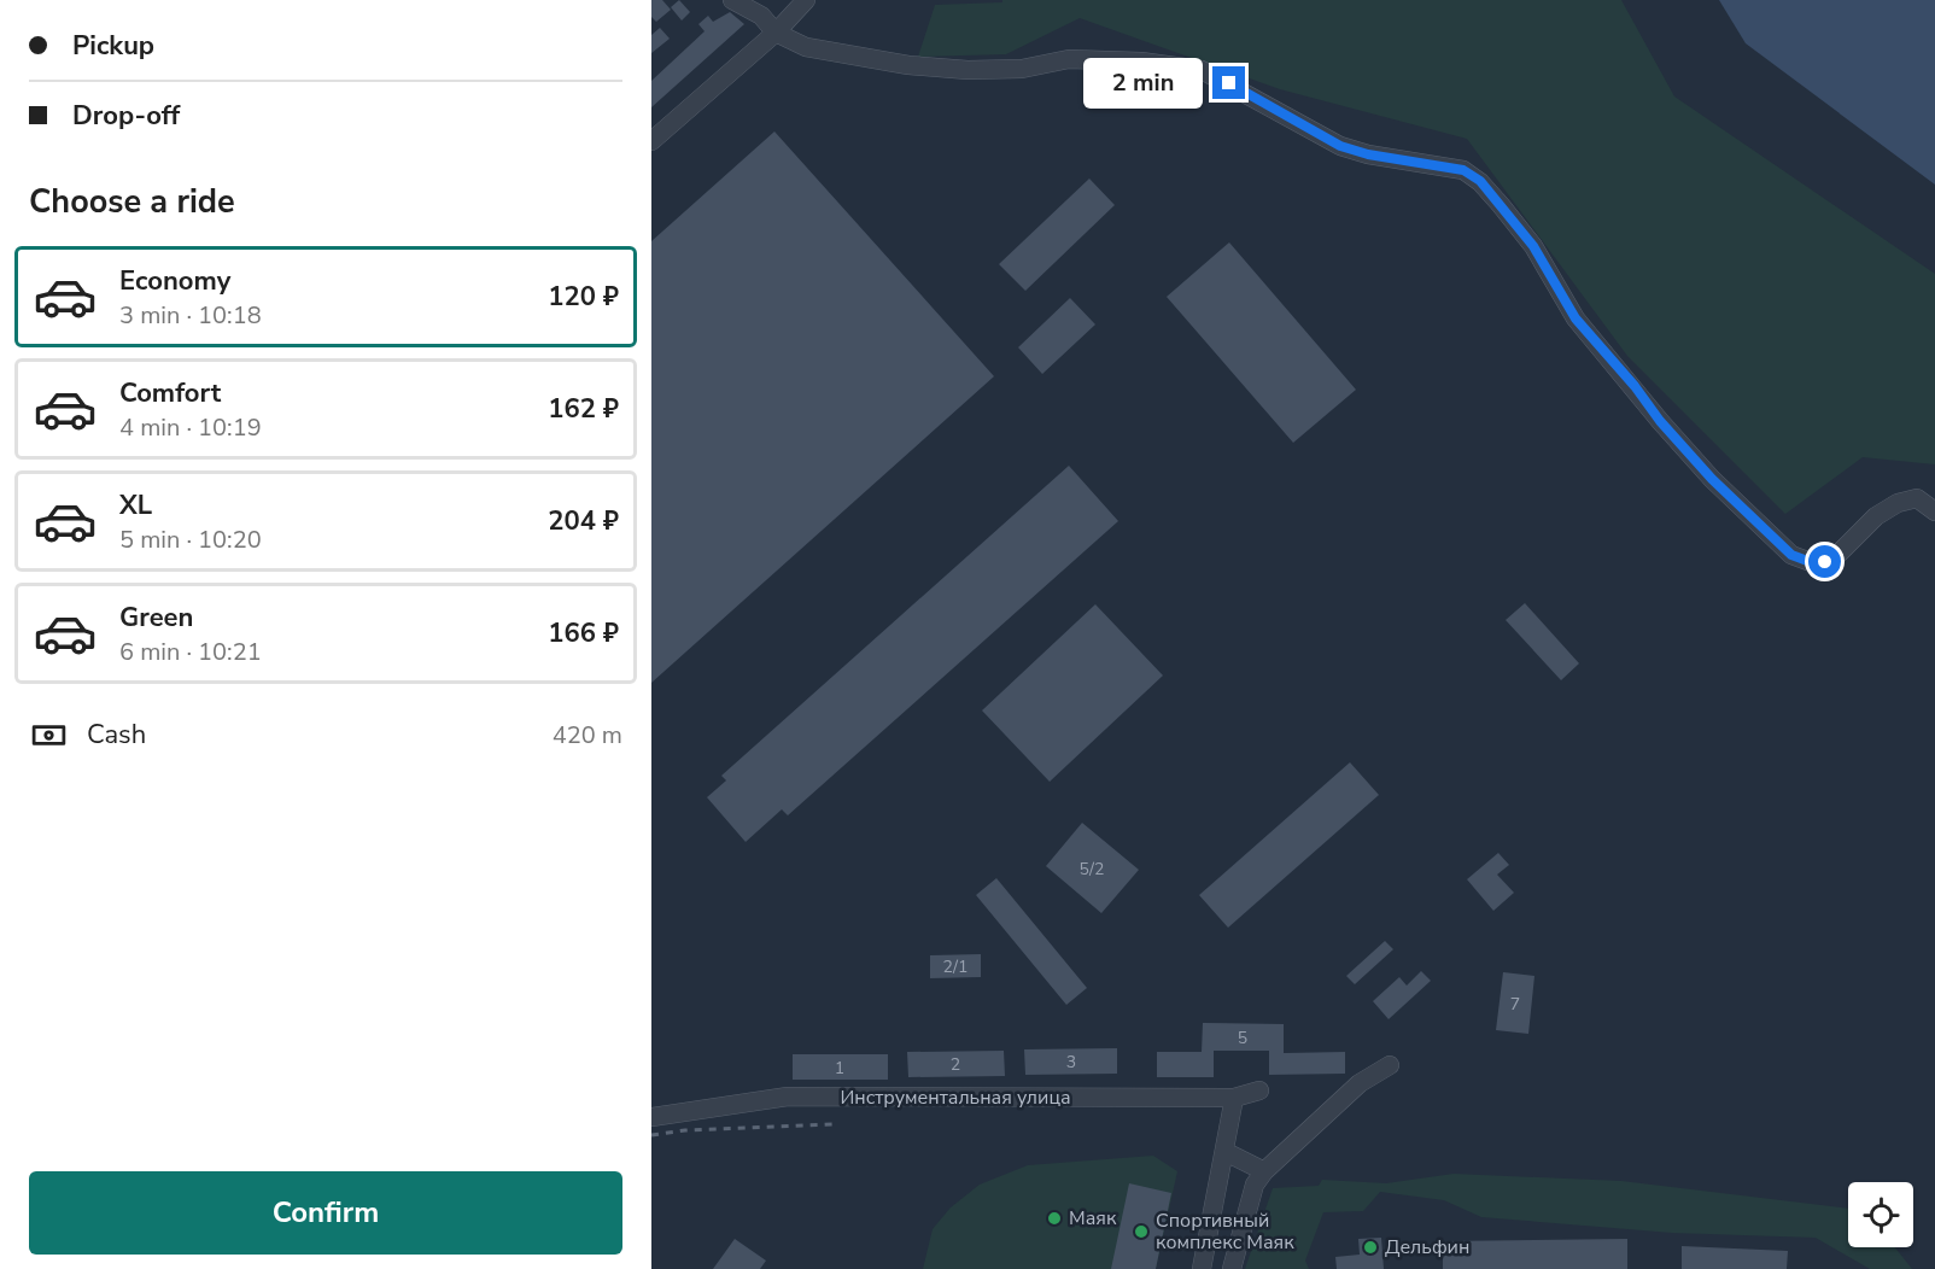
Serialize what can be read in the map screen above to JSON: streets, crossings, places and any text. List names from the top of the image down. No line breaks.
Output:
{"streets":{"street":["Инструментальная улица"]},"places":["Маяк","Спортивный комплекс Маяк","Дельфин"],"house_numbers":["5/2","2/1","7","5","3","2","1"],"page":{"banner":["Pickup","Drop-off"],"bubble":"2 min","heading":"Choose a ride","list":[{"name":"Economy","note":"3 min · 10:18","value":"120 ₽"},{"name":"Comfort","note":"4 min · 10:19","value":"162 ₽"},{"name":"XL","note":"5 min · 10:20","value":"204 ₽"},{"name":"Green","note":"6 min · 10:21","value":"166 ₽"}],"pay":["Cash","420 m"],"buttons":"Confirm"}}
